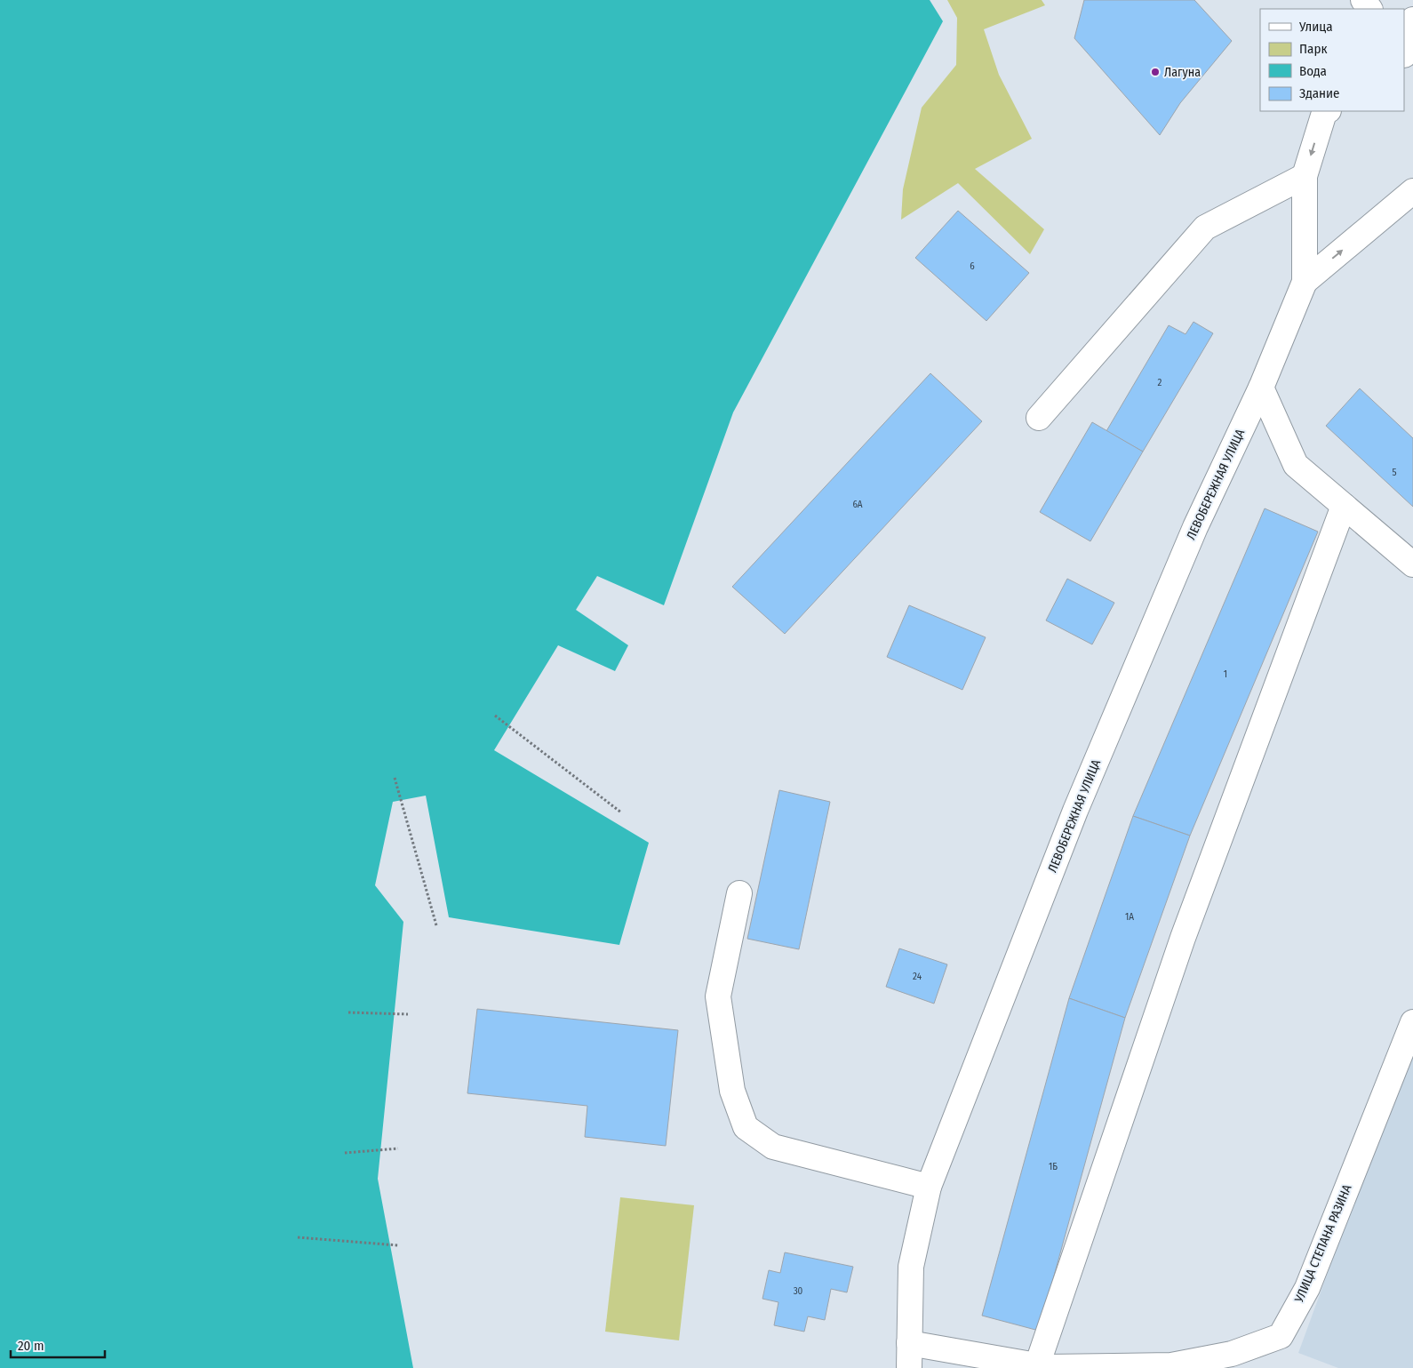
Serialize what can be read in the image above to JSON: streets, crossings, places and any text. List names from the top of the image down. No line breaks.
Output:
{"streets":{"street":["ЛЕВОБЕРЕЖНАЯ УЛИЦА","УЛИЦА СТЕПАНА РАЗИНА"]},"crossings":[["ЛЕВОБЕРЕЖНАЯ УЛИЦА","УЛИЦА СТЕПАНА РАЗИНА"]],"places":["Лагуна"],"house_numbers":["6","2","5","6А","1","1А","24","1Б","30"],"legend":["Улица","Парк","Вода","Здание"],"scale_bar":"20 m"}
